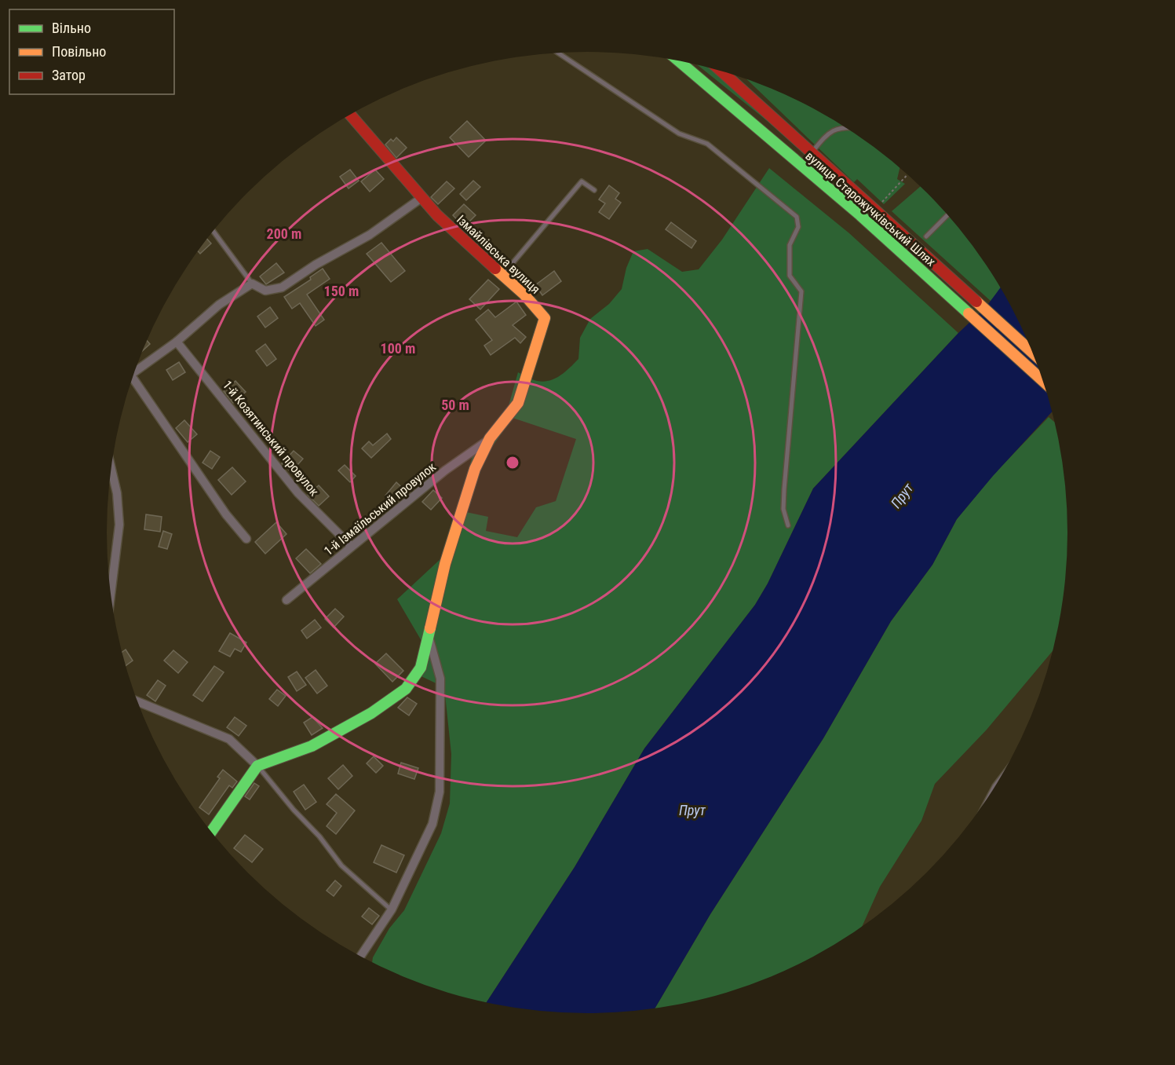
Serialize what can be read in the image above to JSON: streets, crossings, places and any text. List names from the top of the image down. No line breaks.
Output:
{"streets":{"main road":["вулиця Старожучківський Шлях","Ізмайлівська вулиця"],"street":["1-й Козятинський провулок","1-й Ізмаїльський провулок"]},"crossings":[["Ізмайлівська вулиця","1-й Ізмаїльський провулок"],["1-й Козятинський провулок","1-й Ізмаїльський провулок"]],"water":["Прут"],"legend":["Вільно","Повільно","Затор"],"rings":["200 m","150 m","100 m","50 m"]}
